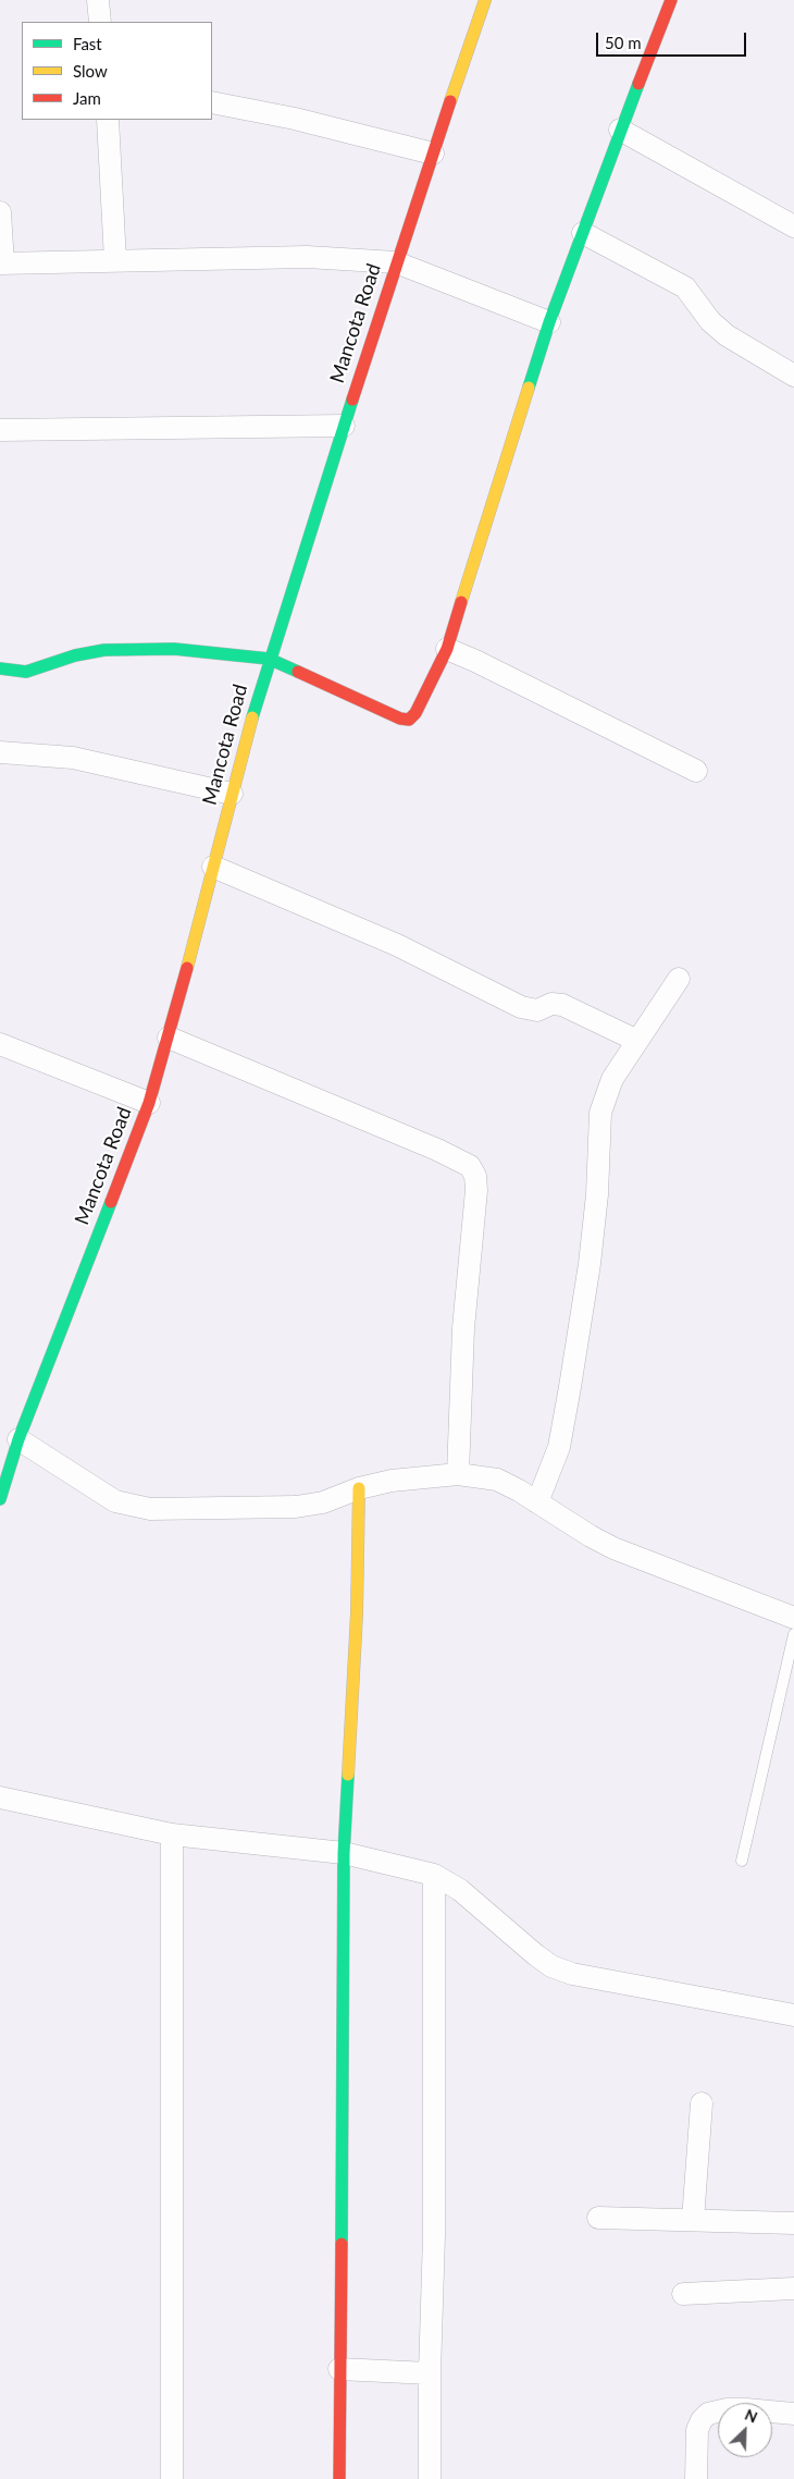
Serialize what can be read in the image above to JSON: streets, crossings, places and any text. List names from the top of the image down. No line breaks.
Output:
{"streets":{"street":["Mancota Road"]},"legend":["Fast","Slow","Jam"],"scale_bar":"50 m","north":"top right"}
